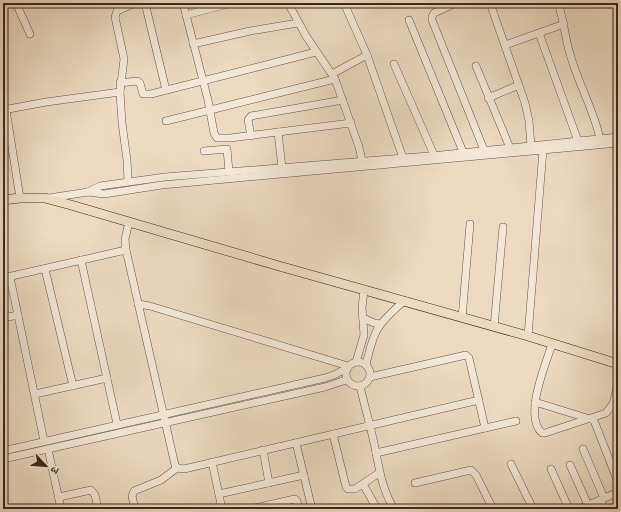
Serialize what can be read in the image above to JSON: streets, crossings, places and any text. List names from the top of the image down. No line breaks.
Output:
{"north":"bottom right"}
